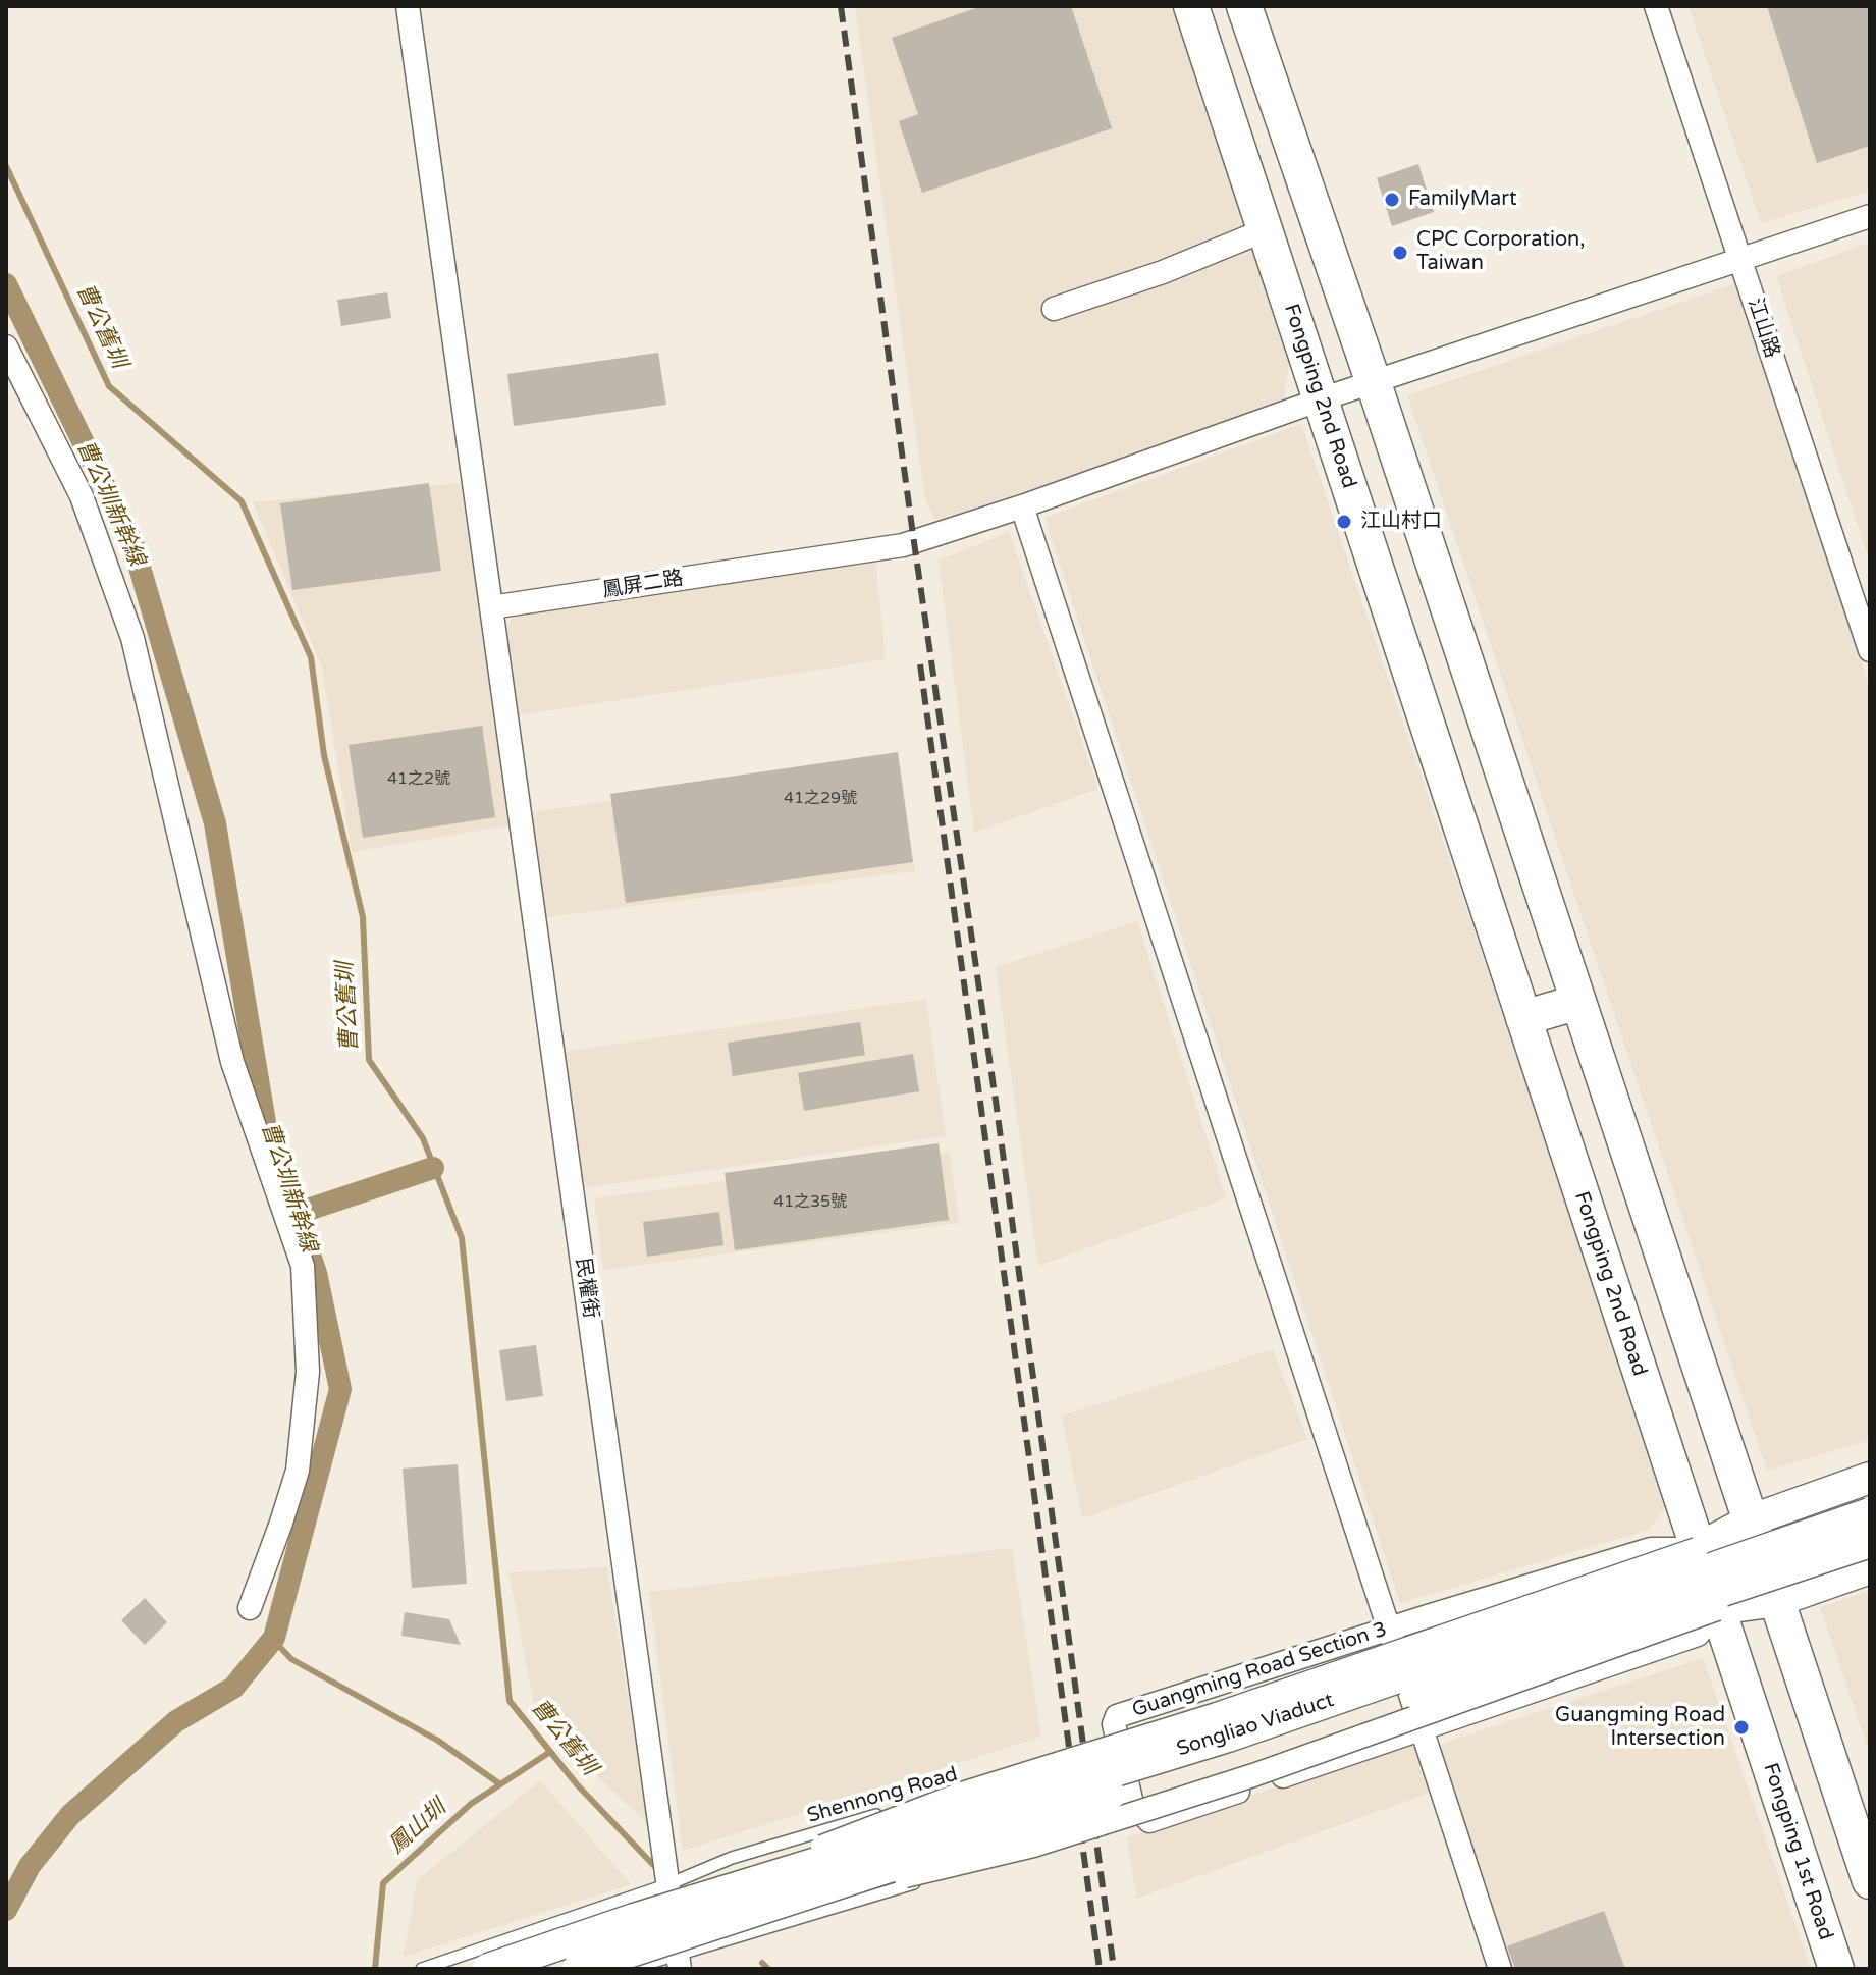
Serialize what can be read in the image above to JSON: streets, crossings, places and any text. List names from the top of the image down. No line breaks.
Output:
{"streets":{"main road":["Fongping 2nd Road","Fongping 1st Road"],"street":["江山路","鳳屏二路","民權街","Guangming Road Section 3","Songliao Viaduct"],"lane":["Shennong Road"]},"crossings":[["江山路","鳳屏二路"],["Fongping 2nd Road","鳳屏二路"],["Fongping 2nd Road","Guangming Road Section 3"],["Fongping 2nd Road","Songliao Viaduct"],["Fongping 2nd Road","Fongping 1st Road"],["鳳屏二路","民權街"],["民權街","Shennong Road"],["Guangming Road Section 3","Songliao Viaduct"],["Guangming Road Section 3","Fongping 1st Road"],["Songliao Viaduct","Shennong Road"],["Songliao Viaduct","Fongping 1st Road"]],"water":["曹公舊圳","曹公圳新幹線","鳳山圳"],"places":["FamilyMart","CPC Corporation, Taiwan","江山村口","Guangming Road Intersection"],"house_numbers":["41之2號","41之29號","41之35號"]}
